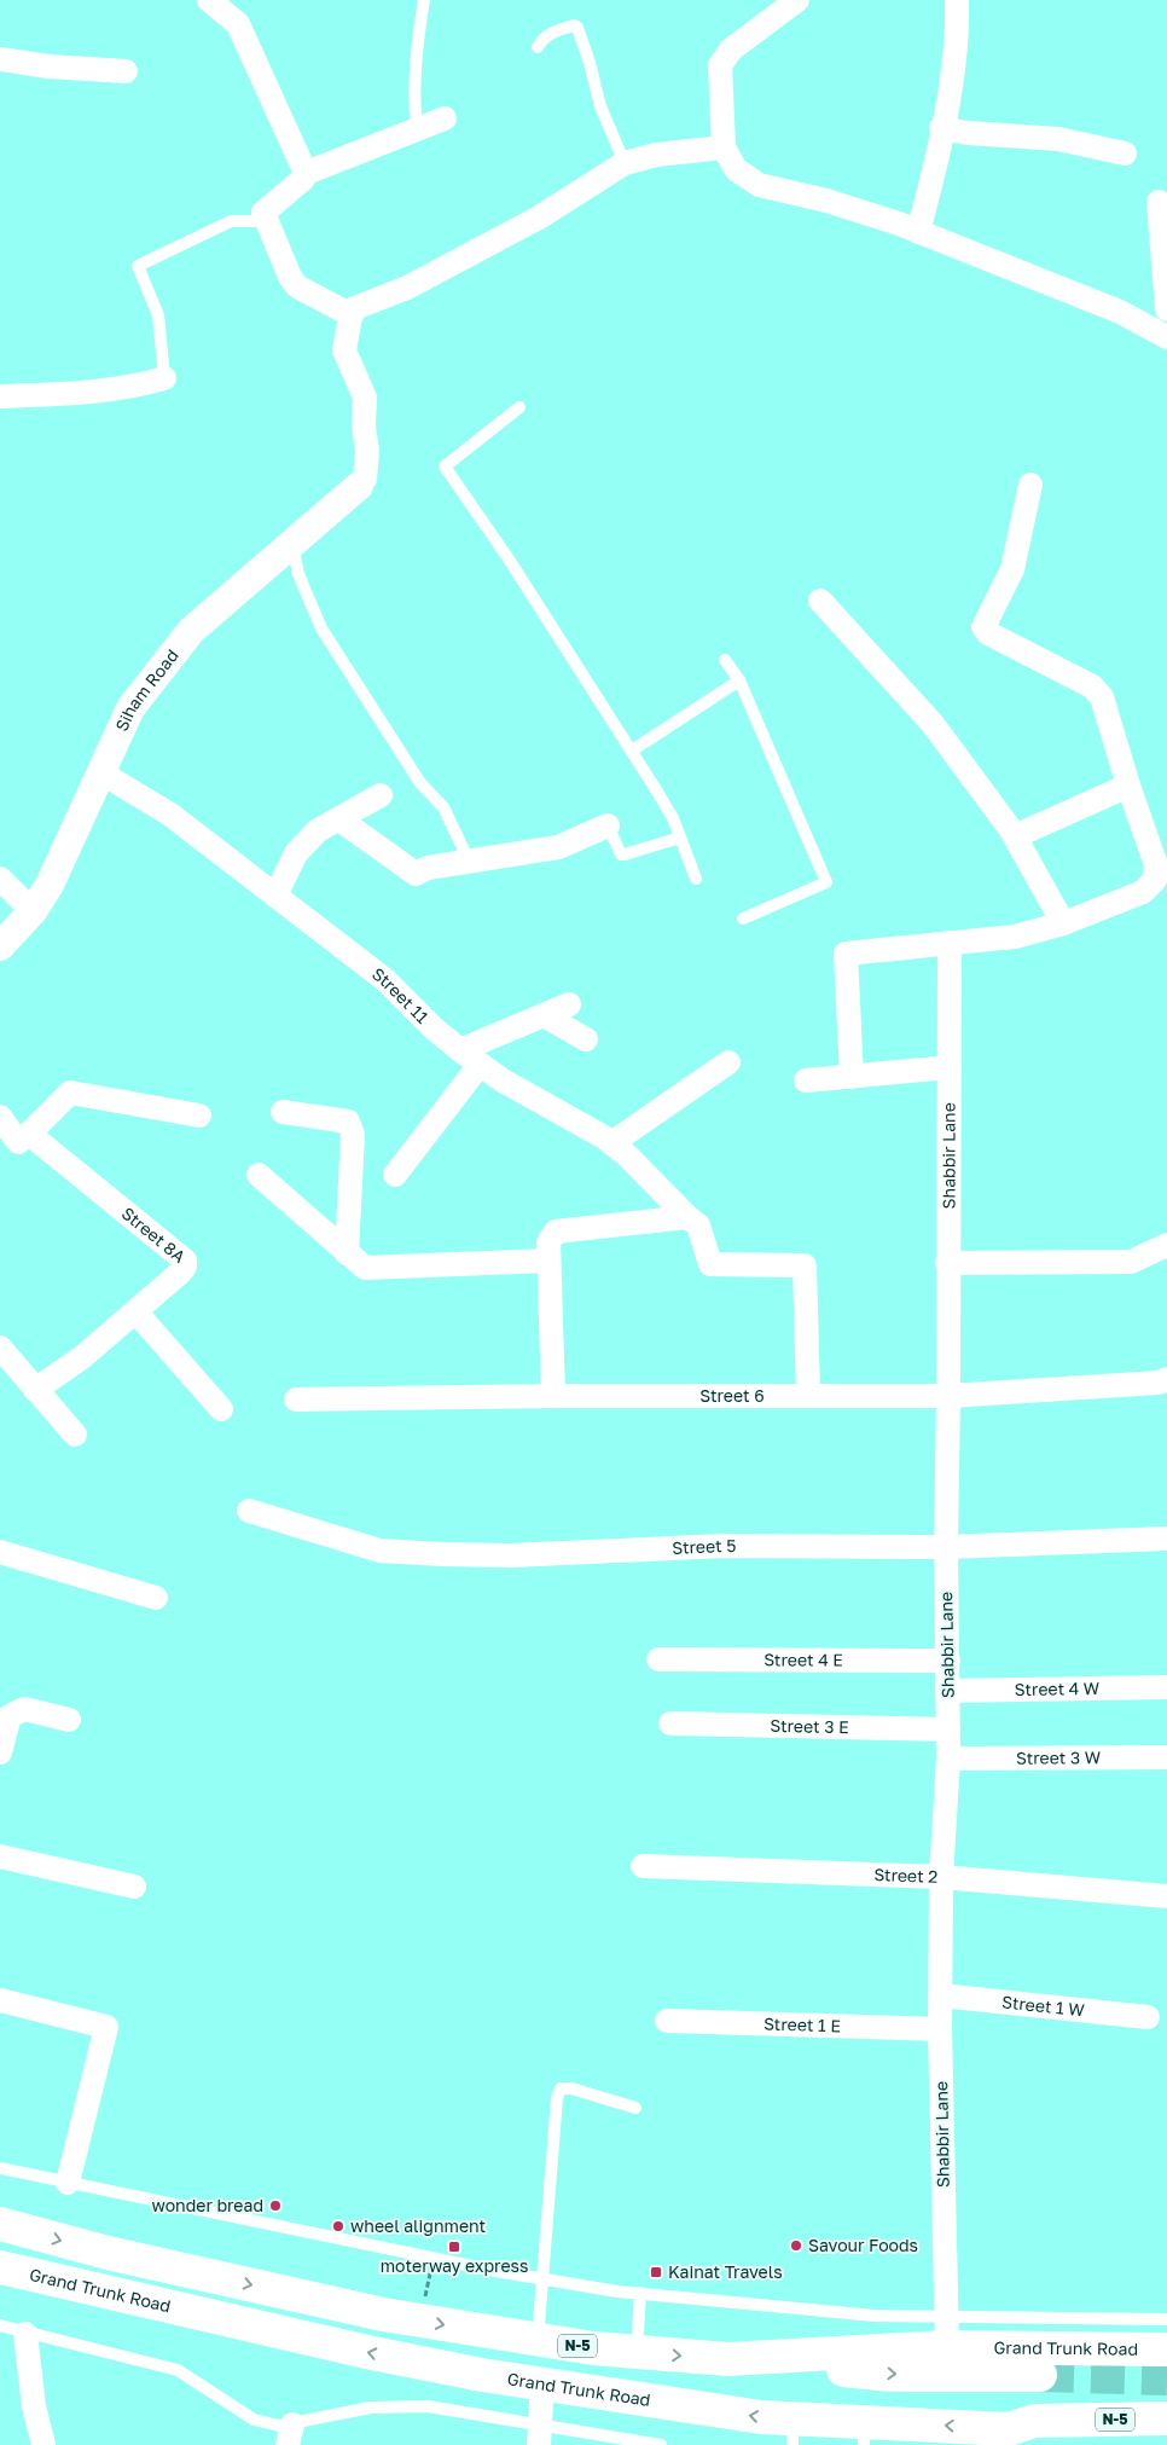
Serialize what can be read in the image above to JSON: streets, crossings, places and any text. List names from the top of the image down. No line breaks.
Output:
{"streets":{"highway":["Grand Trunk Road","N-5"],"street":["Siham Road","Street 11","Shabbir Lane","Street 8A","Street 6","Street 5","Street 4 E","Street 4 W","Street 3 E","Street 3 W","Street 2","Street 1 W","Street 1 E"]},"crossings":[["Siham Road","Street 11"],["Street 11","Street 6"],["Shabbir Lane","Street 6"],["Shabbir Lane","Street 5"],["Shabbir Lane","Street 4 E"],["Shabbir Lane","Street 4 W"],["Shabbir Lane","Street 3 E"],["Shabbir Lane","Street 3 W"],["Shabbir Lane","Street 2"],["Shabbir Lane","Street 1 W"],["Shabbir Lane","Street 1 E"],["Shabbir Lane","Grand Trunk Road"]],"places":{"other":["wonder bread","wheel alignment","Savour Foods"],"transit":["moterway express","Kainat Travels"]}}
